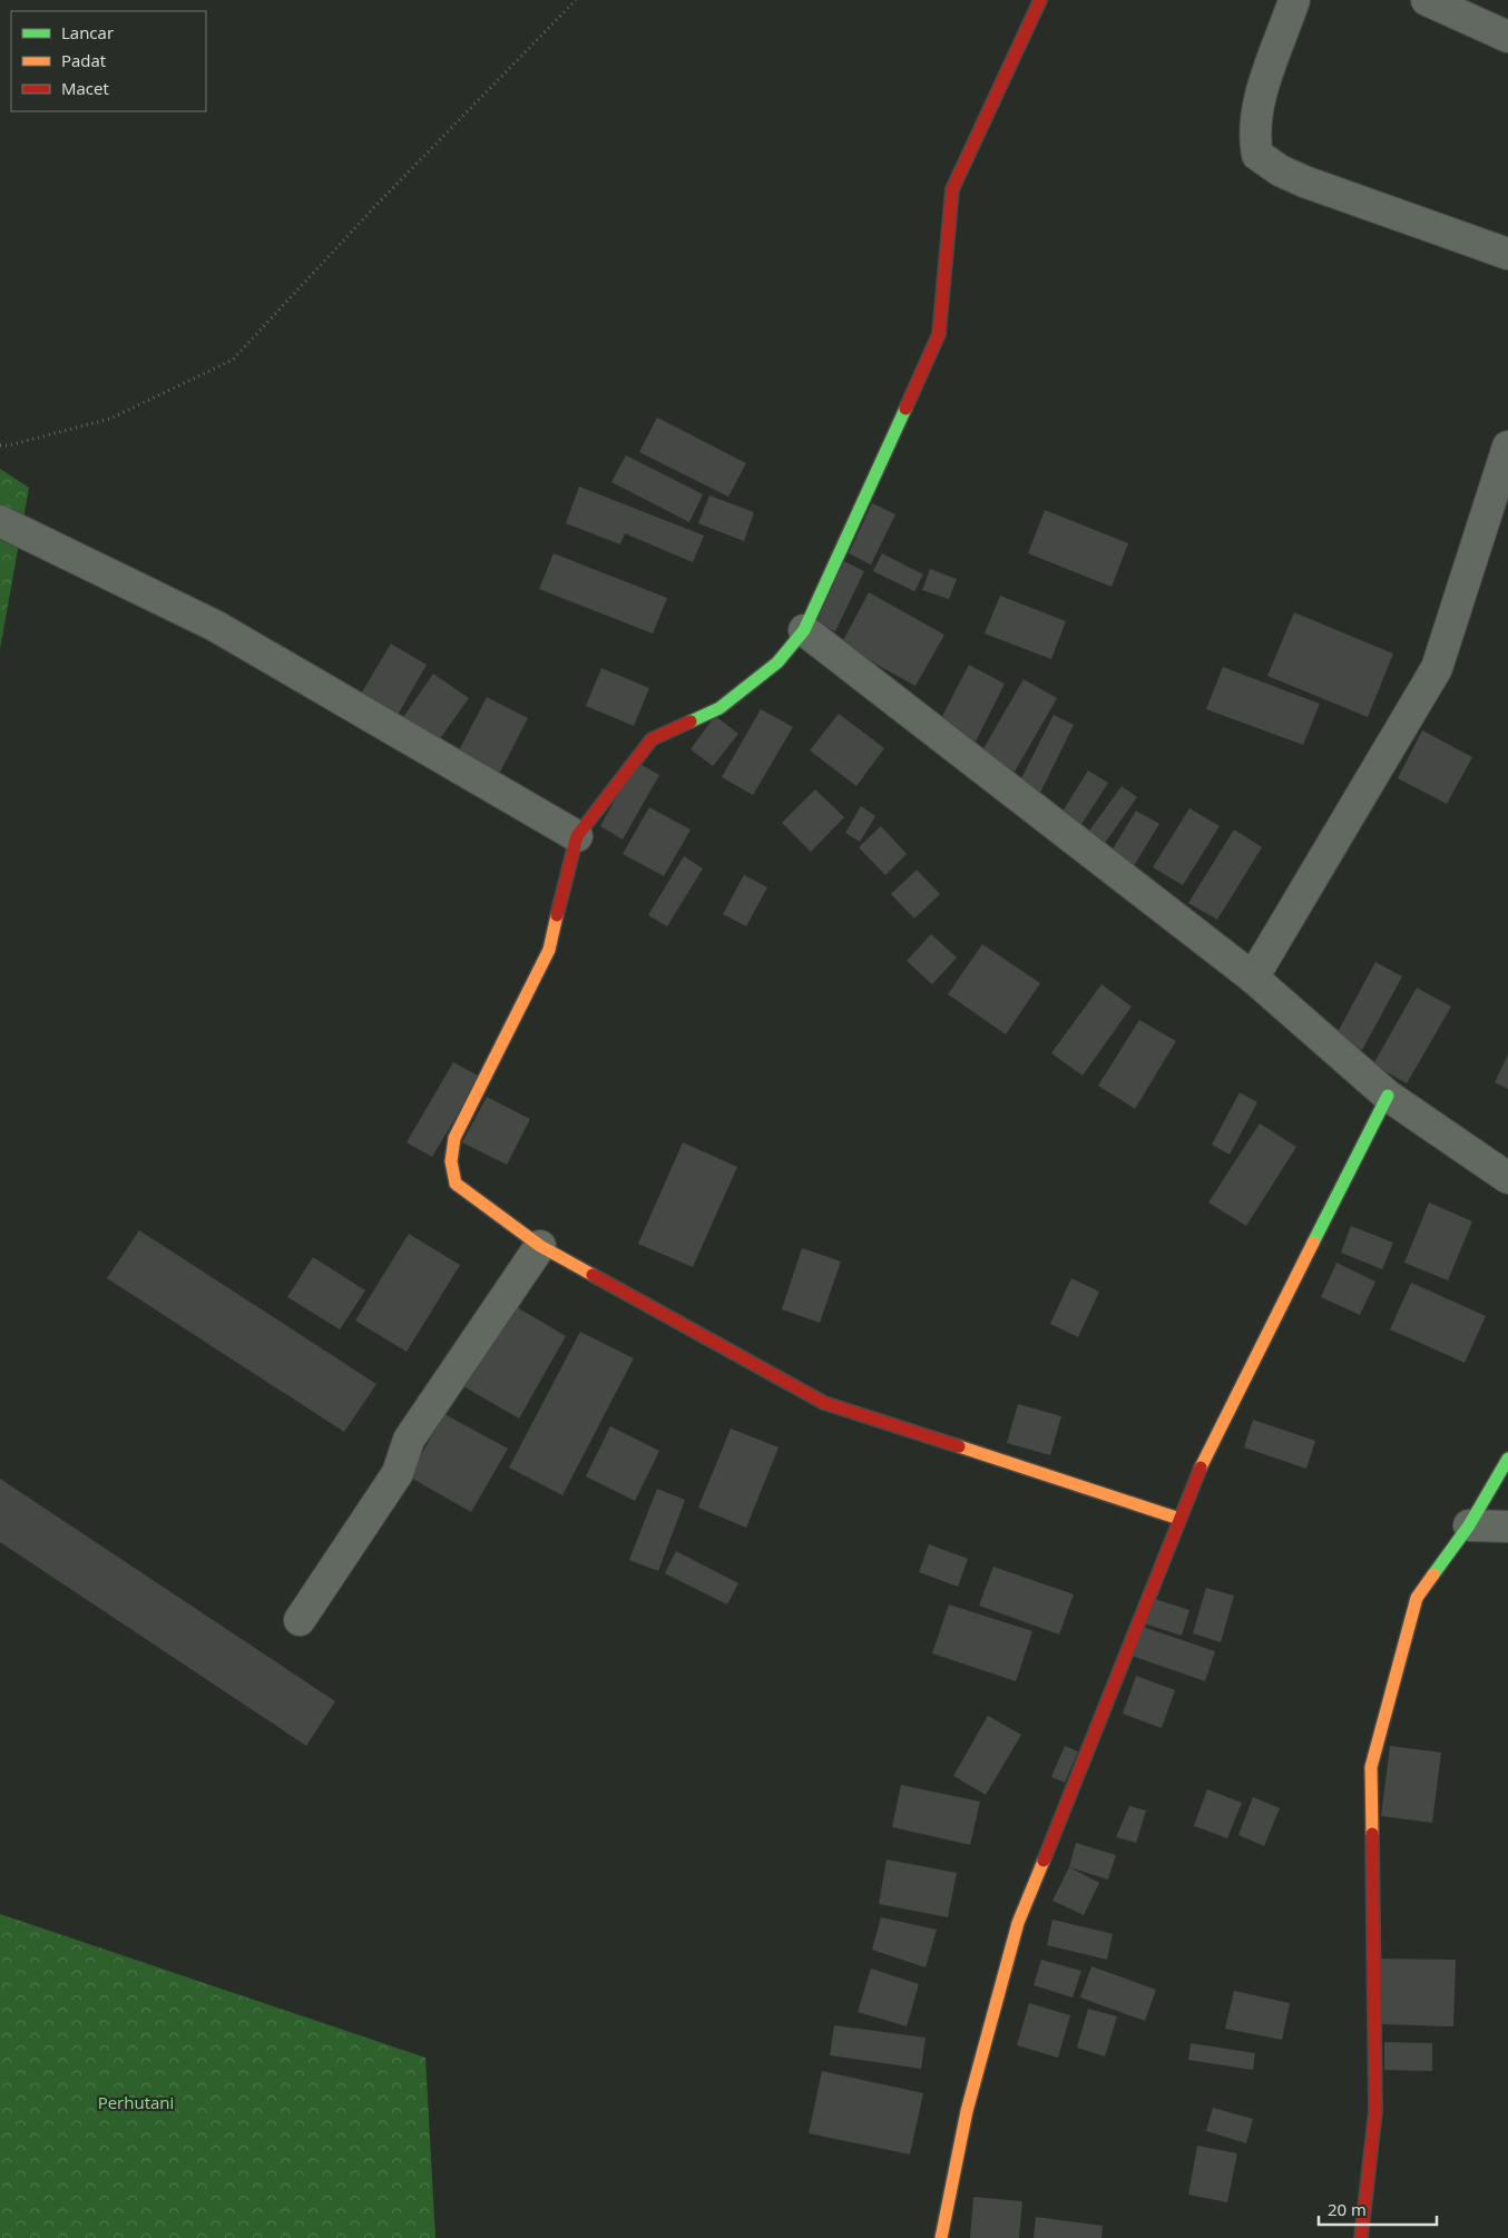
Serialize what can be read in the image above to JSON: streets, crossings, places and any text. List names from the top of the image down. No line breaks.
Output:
{"parks":["Perhutani"],"legend":["Lancar","Padat","Macet"],"scale_bar":"20 m"}
